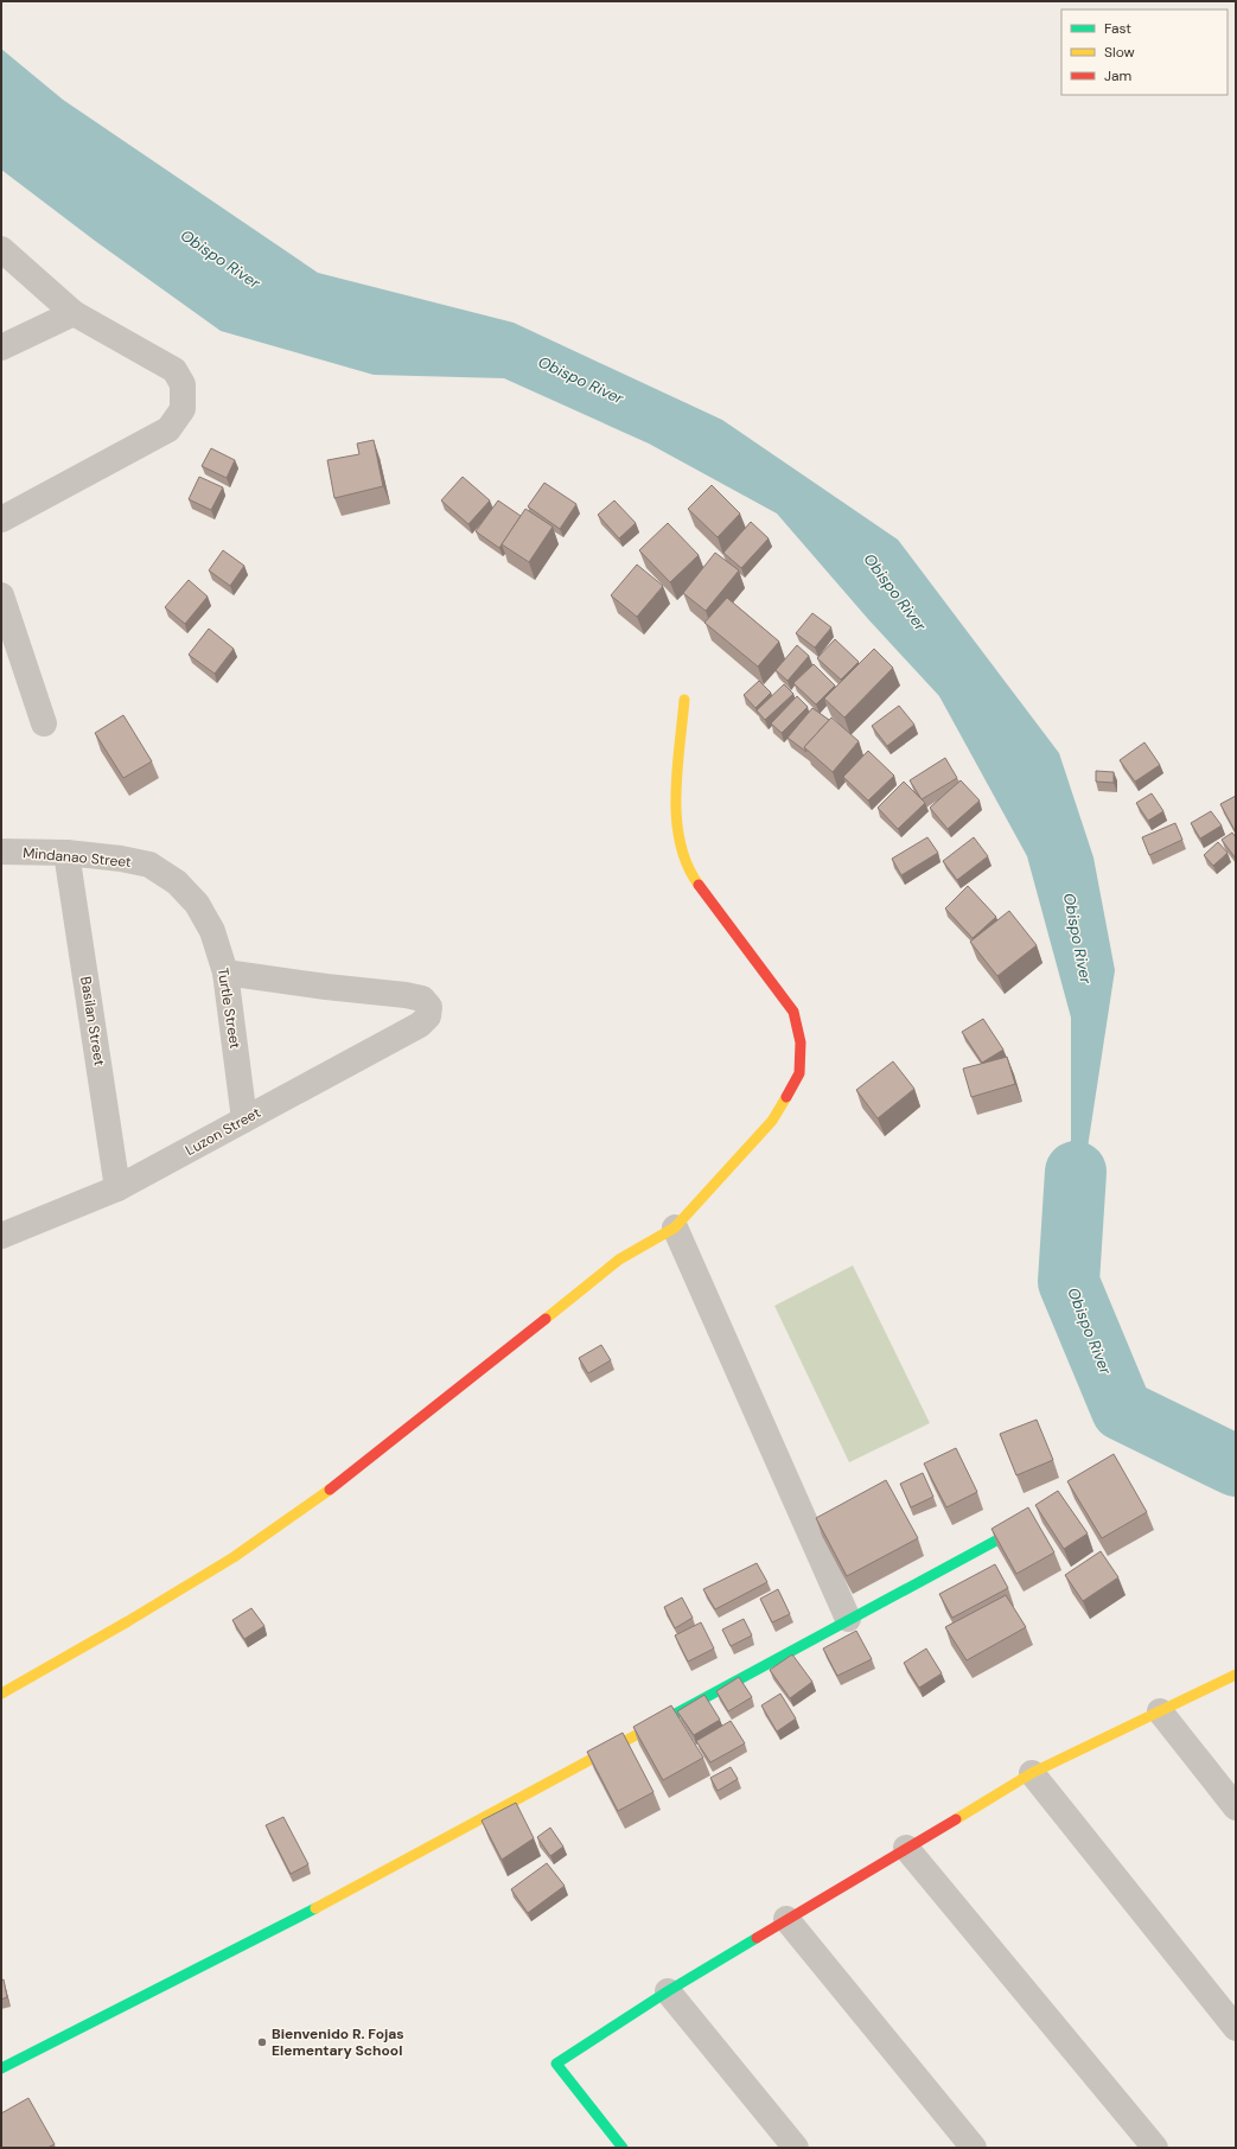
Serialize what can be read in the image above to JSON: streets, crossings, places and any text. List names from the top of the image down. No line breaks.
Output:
{"streets":{"street":["Mindanao Street","Turtle Street","Basilan Street","Luzon Street"]},"crossings":[["Mindanao Street","Turtle Street"],["Mindanao Street","Basilan Street"],["Turtle Street","Luzon Street"],["Basilan Street","Luzon Street"]],"water":["Obispo River"],"places":["Bienvenido R. Fojas Elementary School"],"legend":["Fast","Slow","Jam"]}
